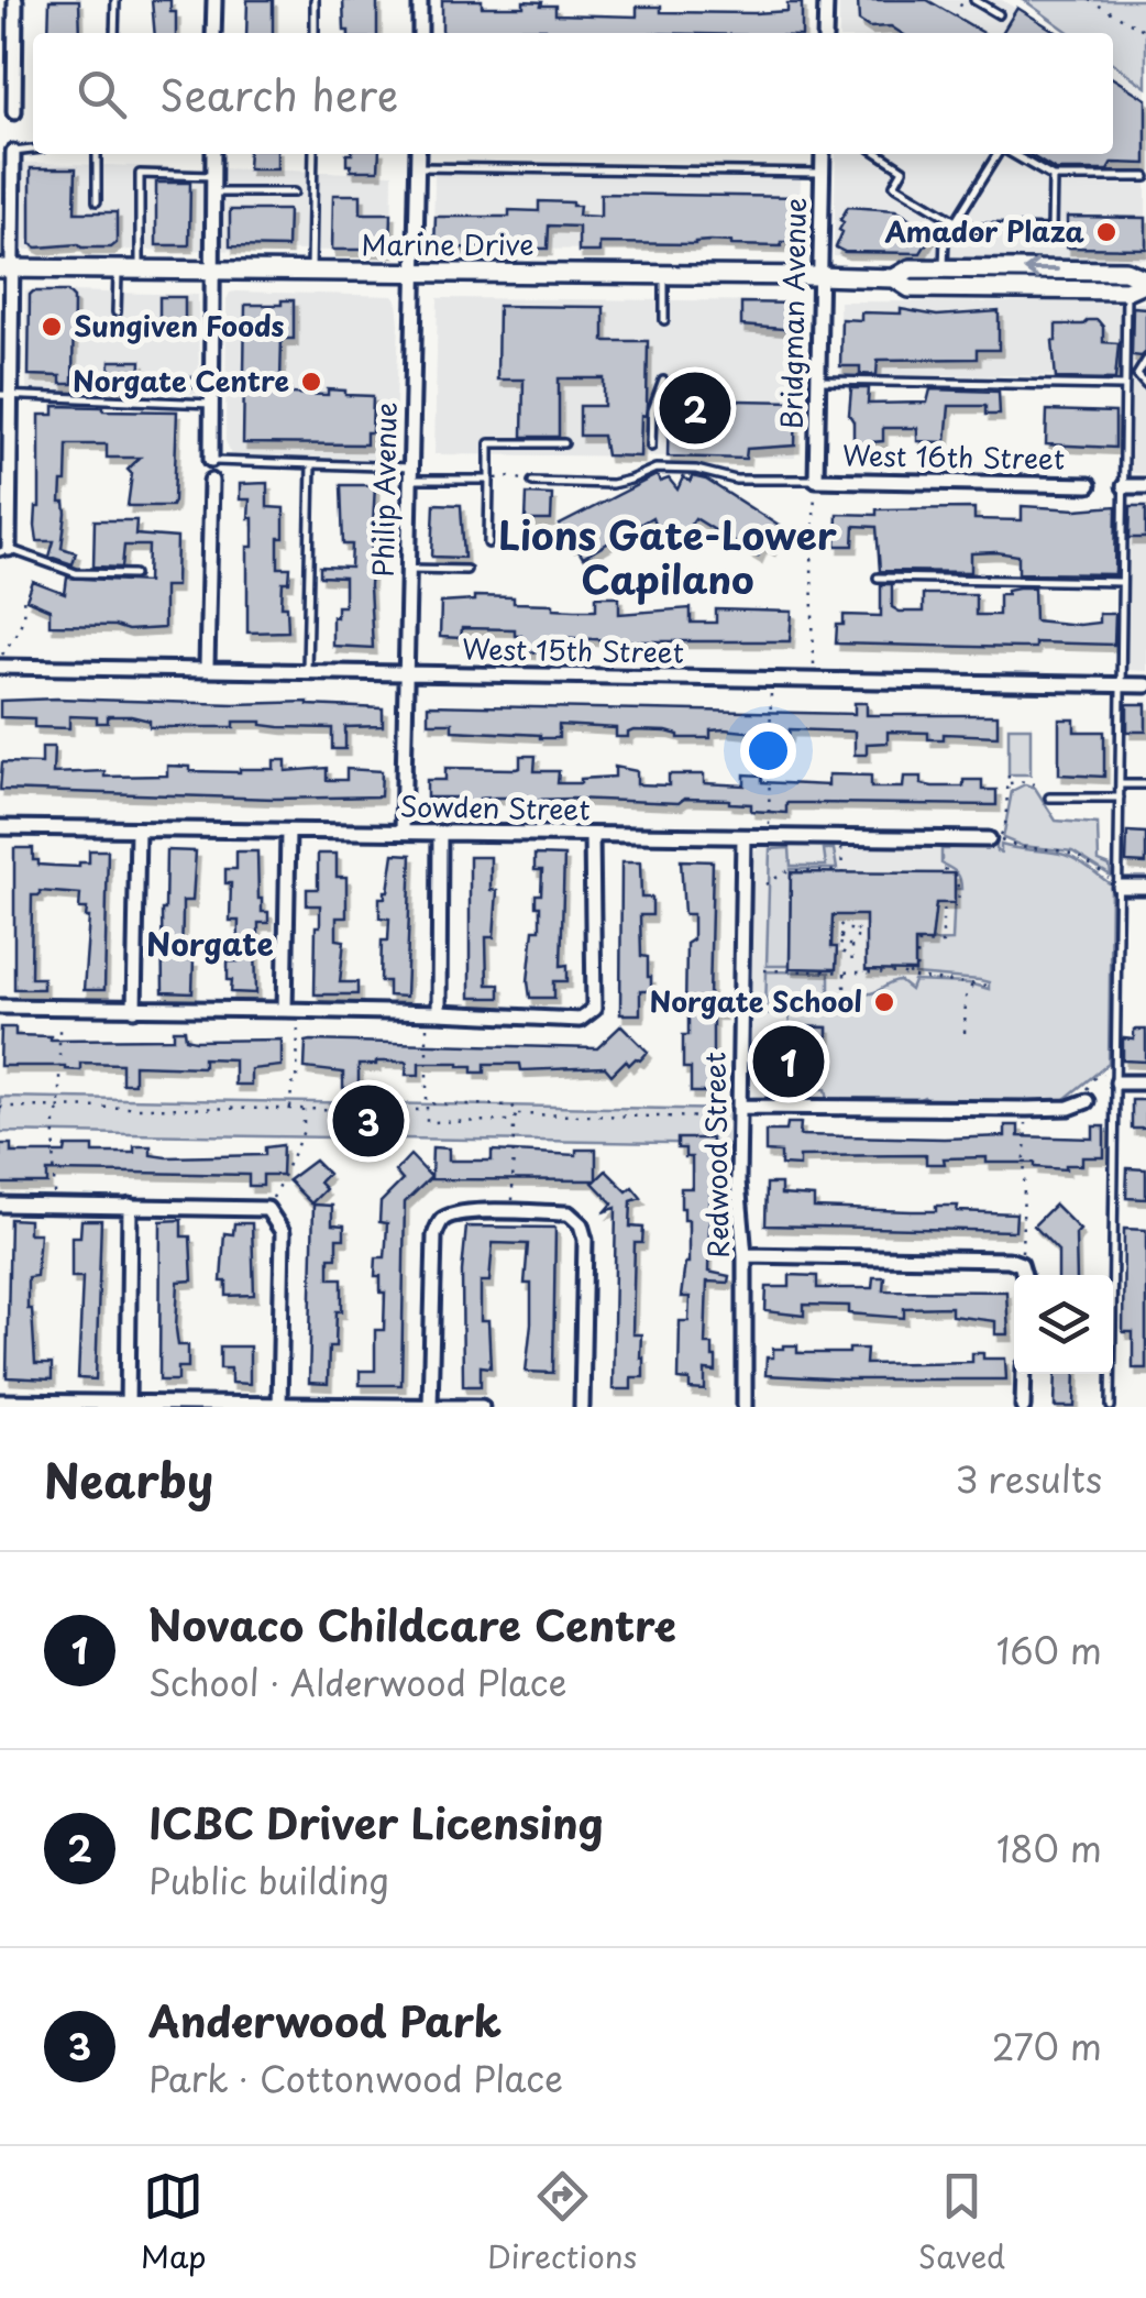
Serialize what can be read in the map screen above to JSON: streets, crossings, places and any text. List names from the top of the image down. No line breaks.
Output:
{"streets":{"main road":["Marine Drive"],"street":["Bridgman Avenue","West 16th Street","Philip Avenue","West 15th Street","Sowden Street","Redwood Street"]},"crossings":[["Marine Drive","Bridgman Avenue"],["Marine Drive","Philip Avenue"],["Bridgman Avenue","West 16th Street"],["Philip Avenue","West 15th Street"],["Philip Avenue","Sowden Street"],["Sowden Street","Redwood Street"]],"districts":["Lions Gate-Lower Capilano","Norgate"],"places":["Amador Plaza","Sungiven Foods","Norgate Centre","Norgate School"],"page":{"search":"Search here","pins":["2","1","3"],"heading":["Nearby","3 results"],"list":[{"mark":"1","name":"Novaco Childcare Centre","note":"School · Alderwood Place","value":"160 m"},{"mark":"2","name":"ICBC Driver Licensing","note":"Public building","value":"180 m"},{"mark":"3","name":"Anderwood Park","note":"Park · Cottonwood Place","value":"270 m"}],"nav":["Map","Directions","Saved"]}}
